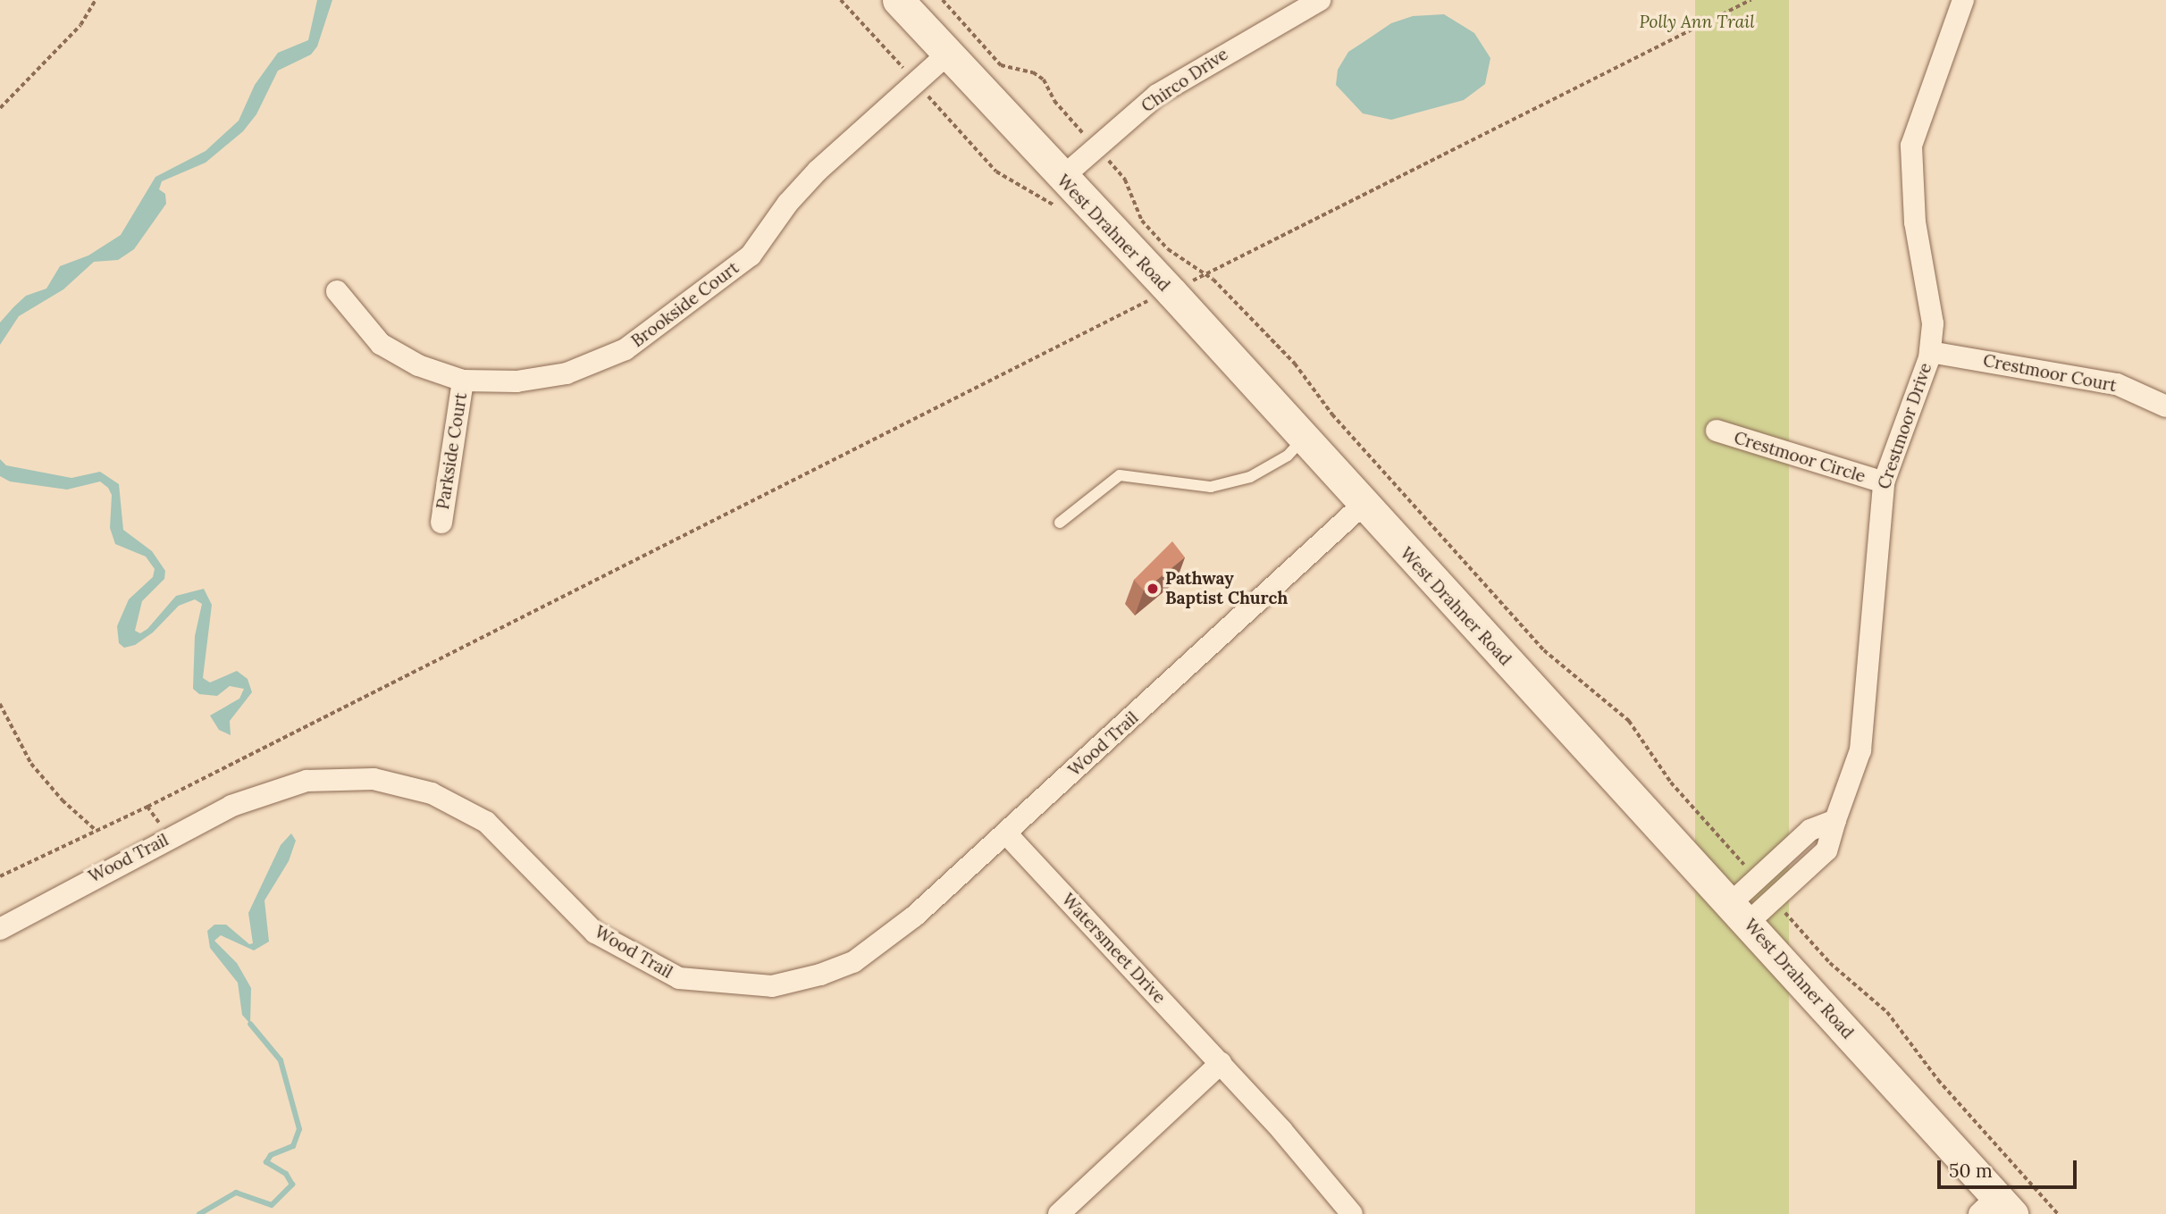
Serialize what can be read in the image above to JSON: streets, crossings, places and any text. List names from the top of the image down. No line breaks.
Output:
{"streets":{"street":["Chirco Drive","West Drahner Road","Brookside Court","Crestmoor Court","Crestmoor Drive","Parkside Court","Crestmoor Circle","Wood Trail","Watersmeet Drive"]},"crossings":[["Chirco Drive","West Drahner Road"],["West Drahner Road","Brookside Court"],["West Drahner Road","Crestmoor Drive"],["West Drahner Road","Wood Trail"],["Brookside Court","Parkside Court"],["Crestmoor Court","Crestmoor Drive"],["Crestmoor Drive","Crestmoor Circle"],["Wood Trail","Watersmeet Drive"]],"parks":["Polly Ann Trail"],"places":["Pathway Baptist Church"],"scale_bar":"50 m"}
